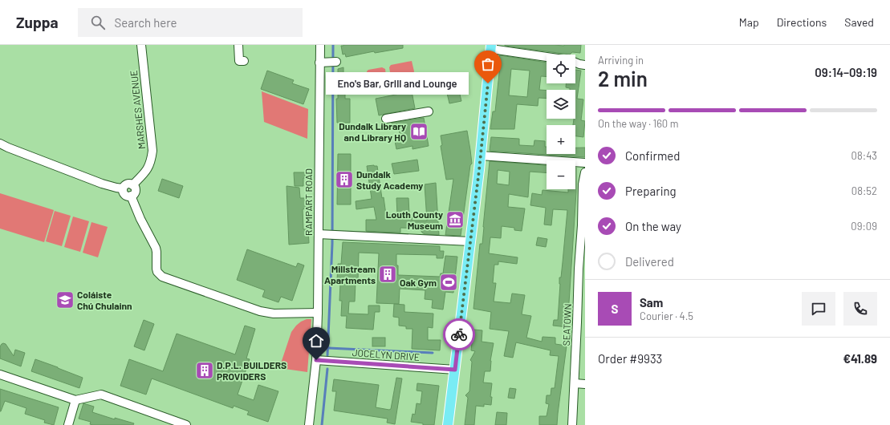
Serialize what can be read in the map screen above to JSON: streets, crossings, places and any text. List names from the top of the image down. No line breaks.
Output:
{"streets":{"street":["MARSHES AVENUE","RAMPART ROAD","SEATOWN","JOCELYN DRIVE"]},"crossings":[["RAMPART ROAD","JOCELYN DRIVE"]],"places":{"other":["Eno's Bar, Grill and Lounge"],"library":["Dundalk Library and Library HQ"],"building":["Dundalk Study Academy","Millstream Apartments","D.P.L. BUILDERS PROVIDERS"],"museum":["Louth County Museum"],"sports":["Oak Gym"],"school or university":["Coláiste Chú Chulainn"]},"page":{"header":"Zuppa","search":"Search here","nav":["Map","Directions","Saved"],"heading":["2 min","Arriving in","09:14–09:19"],"panel":["Sam","Courier · 4.5","Order #9933","€41.89"],"map_buttons":["+","−"],"bubble":"Eno's Bar, Grill and Lounge","bar":"On the way · 160 m","list":[["Confirmed","08:43"],["Preparing","08:52"],["On the way","09:09"],"Delivered"],"round":"S"}}
